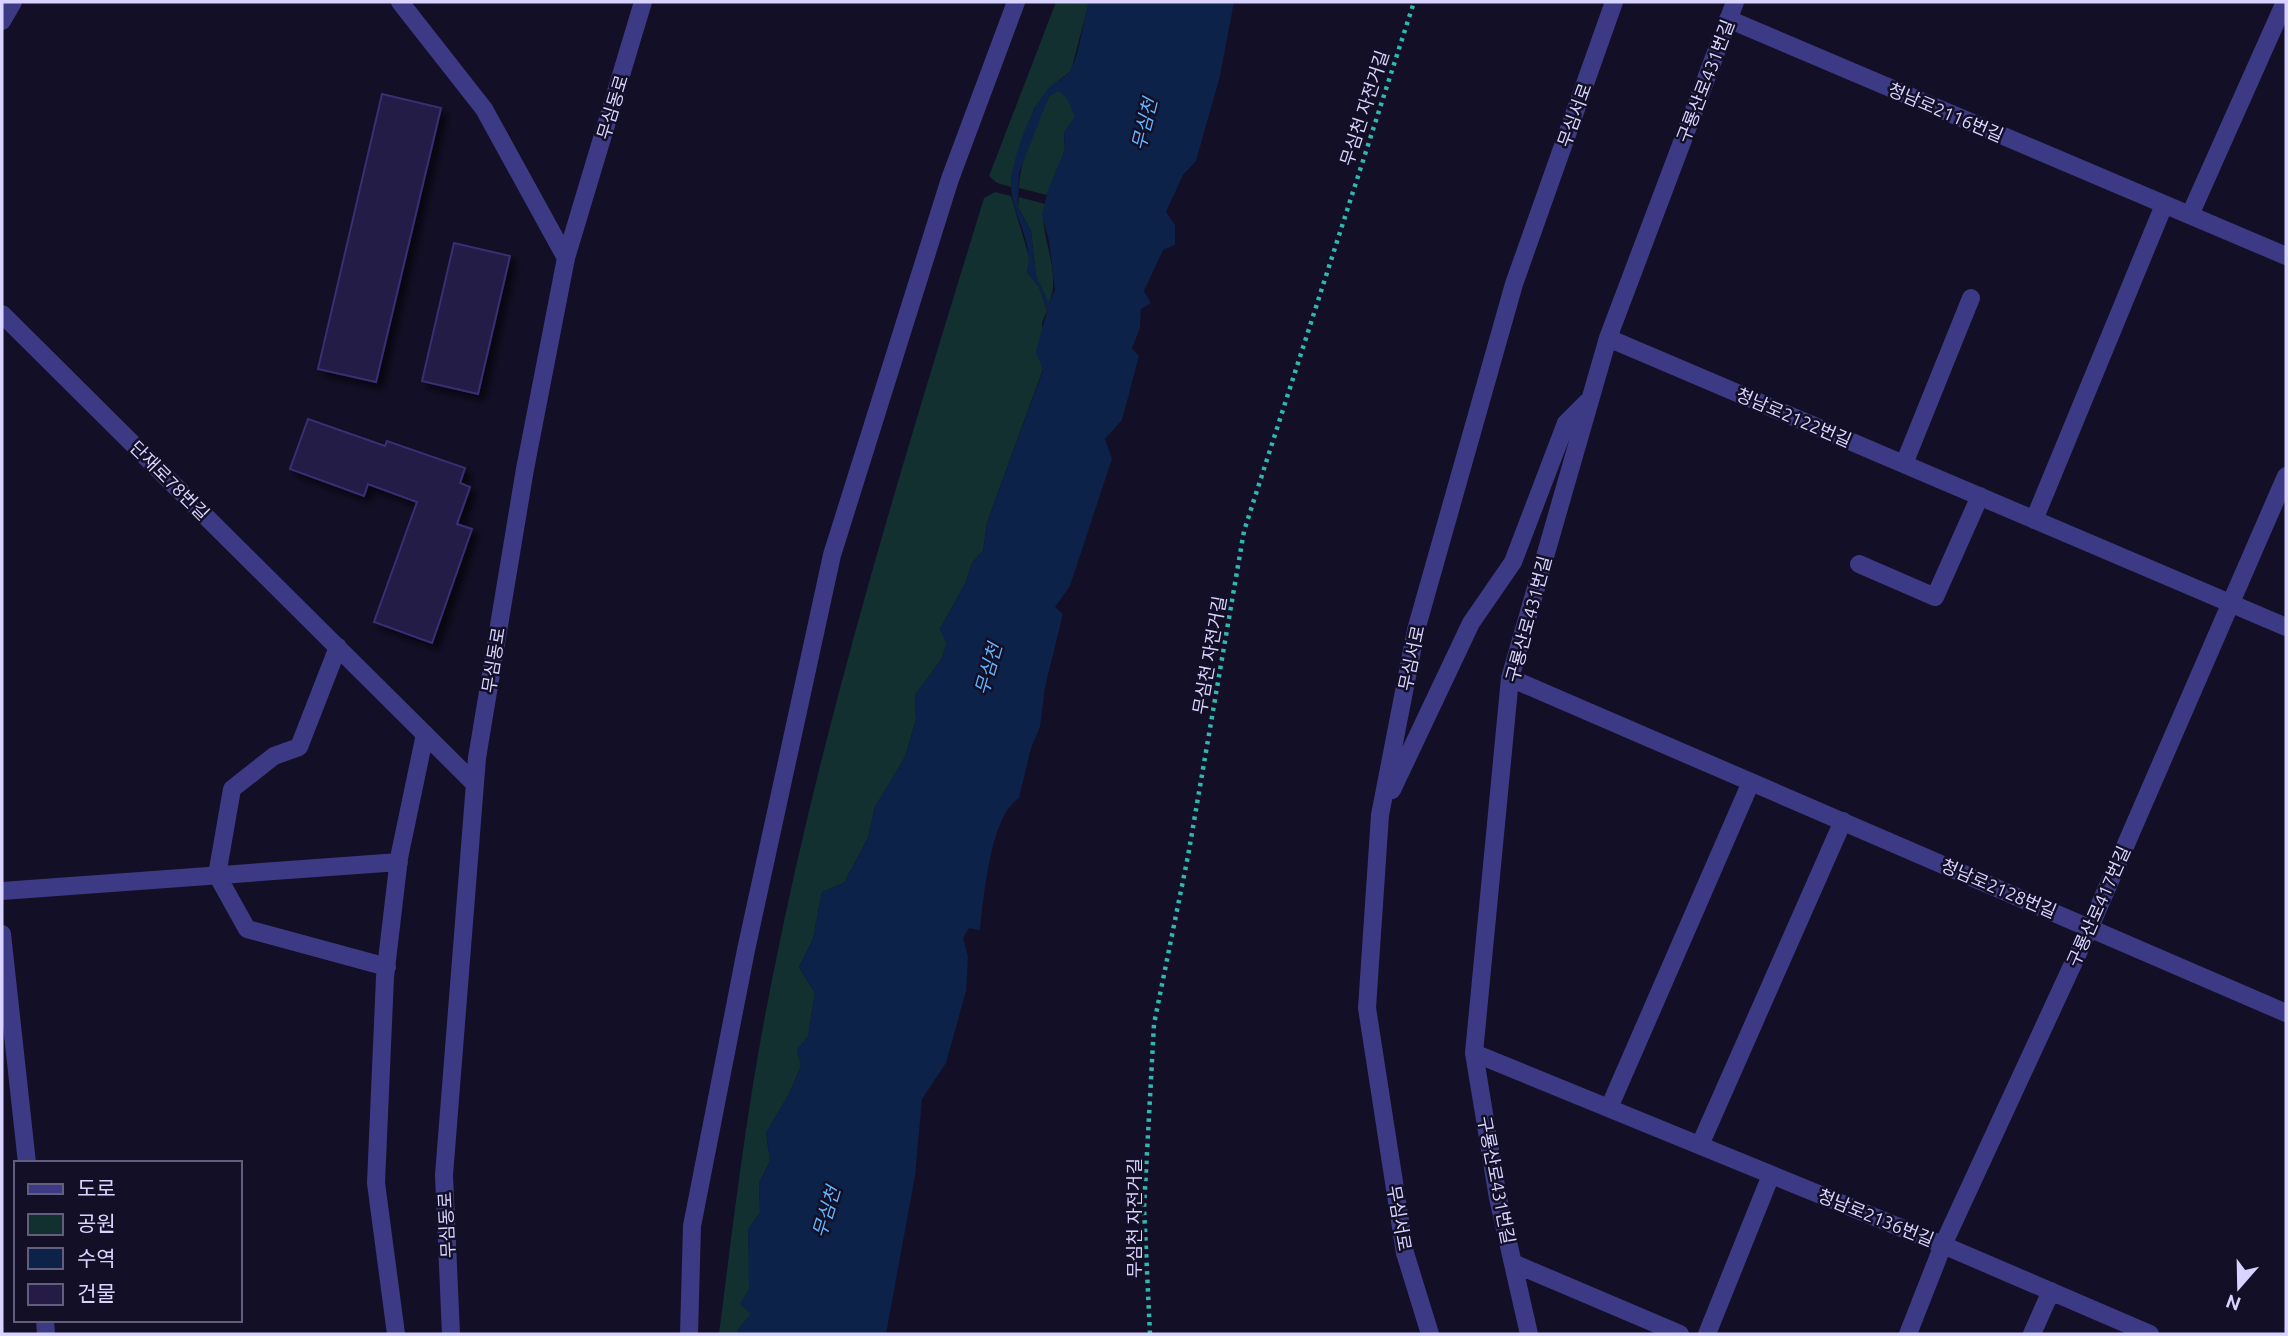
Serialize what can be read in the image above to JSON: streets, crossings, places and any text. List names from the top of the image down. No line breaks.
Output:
{"streets":{"street":["구룡산로431번길","무심동로","청남로2116번길","무심서로","청남로2122번길","단재로78번길","청남로2128번길","구룡산로417번길","청남로2136번길"],"path":["무심천 자전거길"]},"crossings":[["구룡산로431번길","청남로2116번길"],["구룡산로431번길","청남로2122번길"],["구룡산로431번길","청남로2128번길"],["구룡산로431번길","청남로2136번길"],["무심동로","단재로78번길"],["청남로2122번길","구룡산로417번길"],["청남로2128번길","구룡산로417번길"],["구룡산로417번길","청남로2136번길"]],"water":["무심천"],"legend":["도로","공원","수역","건물"],"north":"bottom"}
